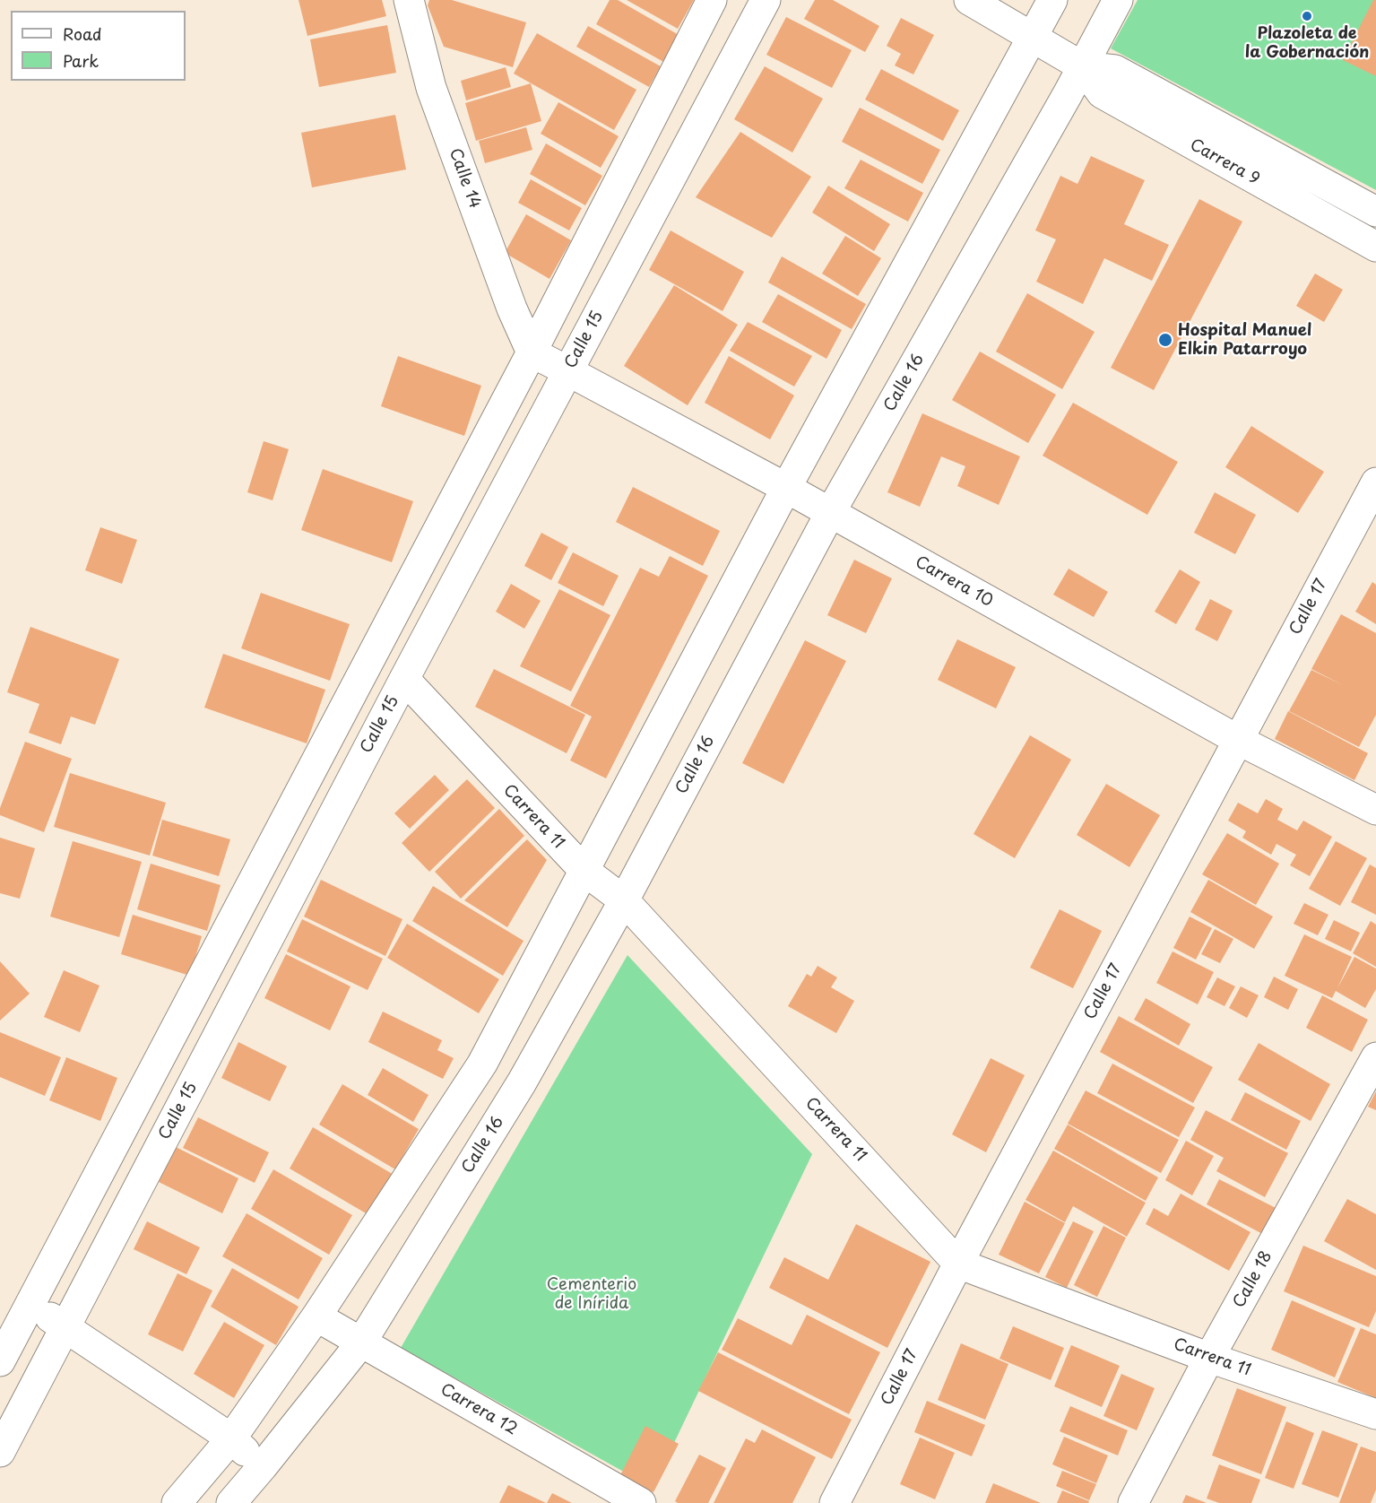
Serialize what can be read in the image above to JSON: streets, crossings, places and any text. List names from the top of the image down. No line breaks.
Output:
{"streets":{"street":["Carrera 9","Calle 14","Calle 15","Calle 16","Carrera 10","Calle 17","Carrera 11","Calle 18","Carrera 12"]},"crossings":[["Carrera 9","Calle 16"],["Calle 14","Carrera 10"],["Calle 15","Carrera 10"],["Calle 15","Carrera 11"],["Calle 16","Carrera 10"],["Calle 16","Carrera 11"],["Calle 16","Carrera 12"],["Carrera 10","Calle 17"],["Calle 17","Carrera 11"],["Carrera 11","Calle 18"]],"parks":["Cementerio de Inírida"],"places":["Plazoleta de la Gobernación","Hospital Manuel Elkin Patarroyo"],"legend":["Road","Park"]}
